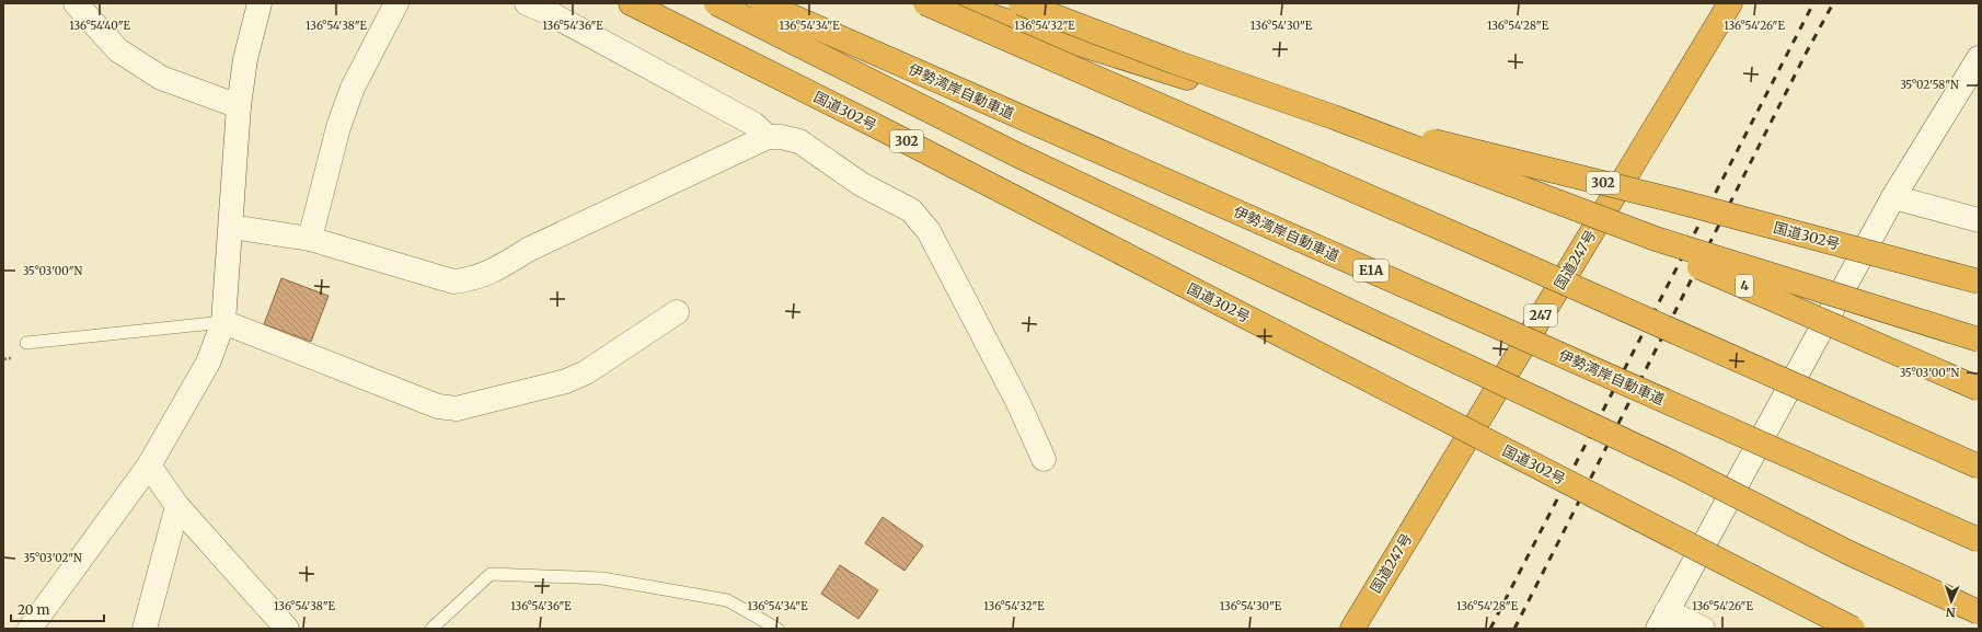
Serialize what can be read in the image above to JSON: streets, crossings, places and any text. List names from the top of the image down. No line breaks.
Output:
{"streets":{"highway":["伊勢湾岸自動車道","国道302号","302","国道247号","E1A","4","247"]},"scale_bar":"20 m","north":"bottom","coordinates":["136°54'40\"E","136°54'38\"E","136°54'36\"E","136°54'34\"E","136°54'32\"E","136°54'30\"E","136°54'28\"E","136°54'26\"E","35°02'58\"N","35°03'00\"N","35°03'02\"N"]}
